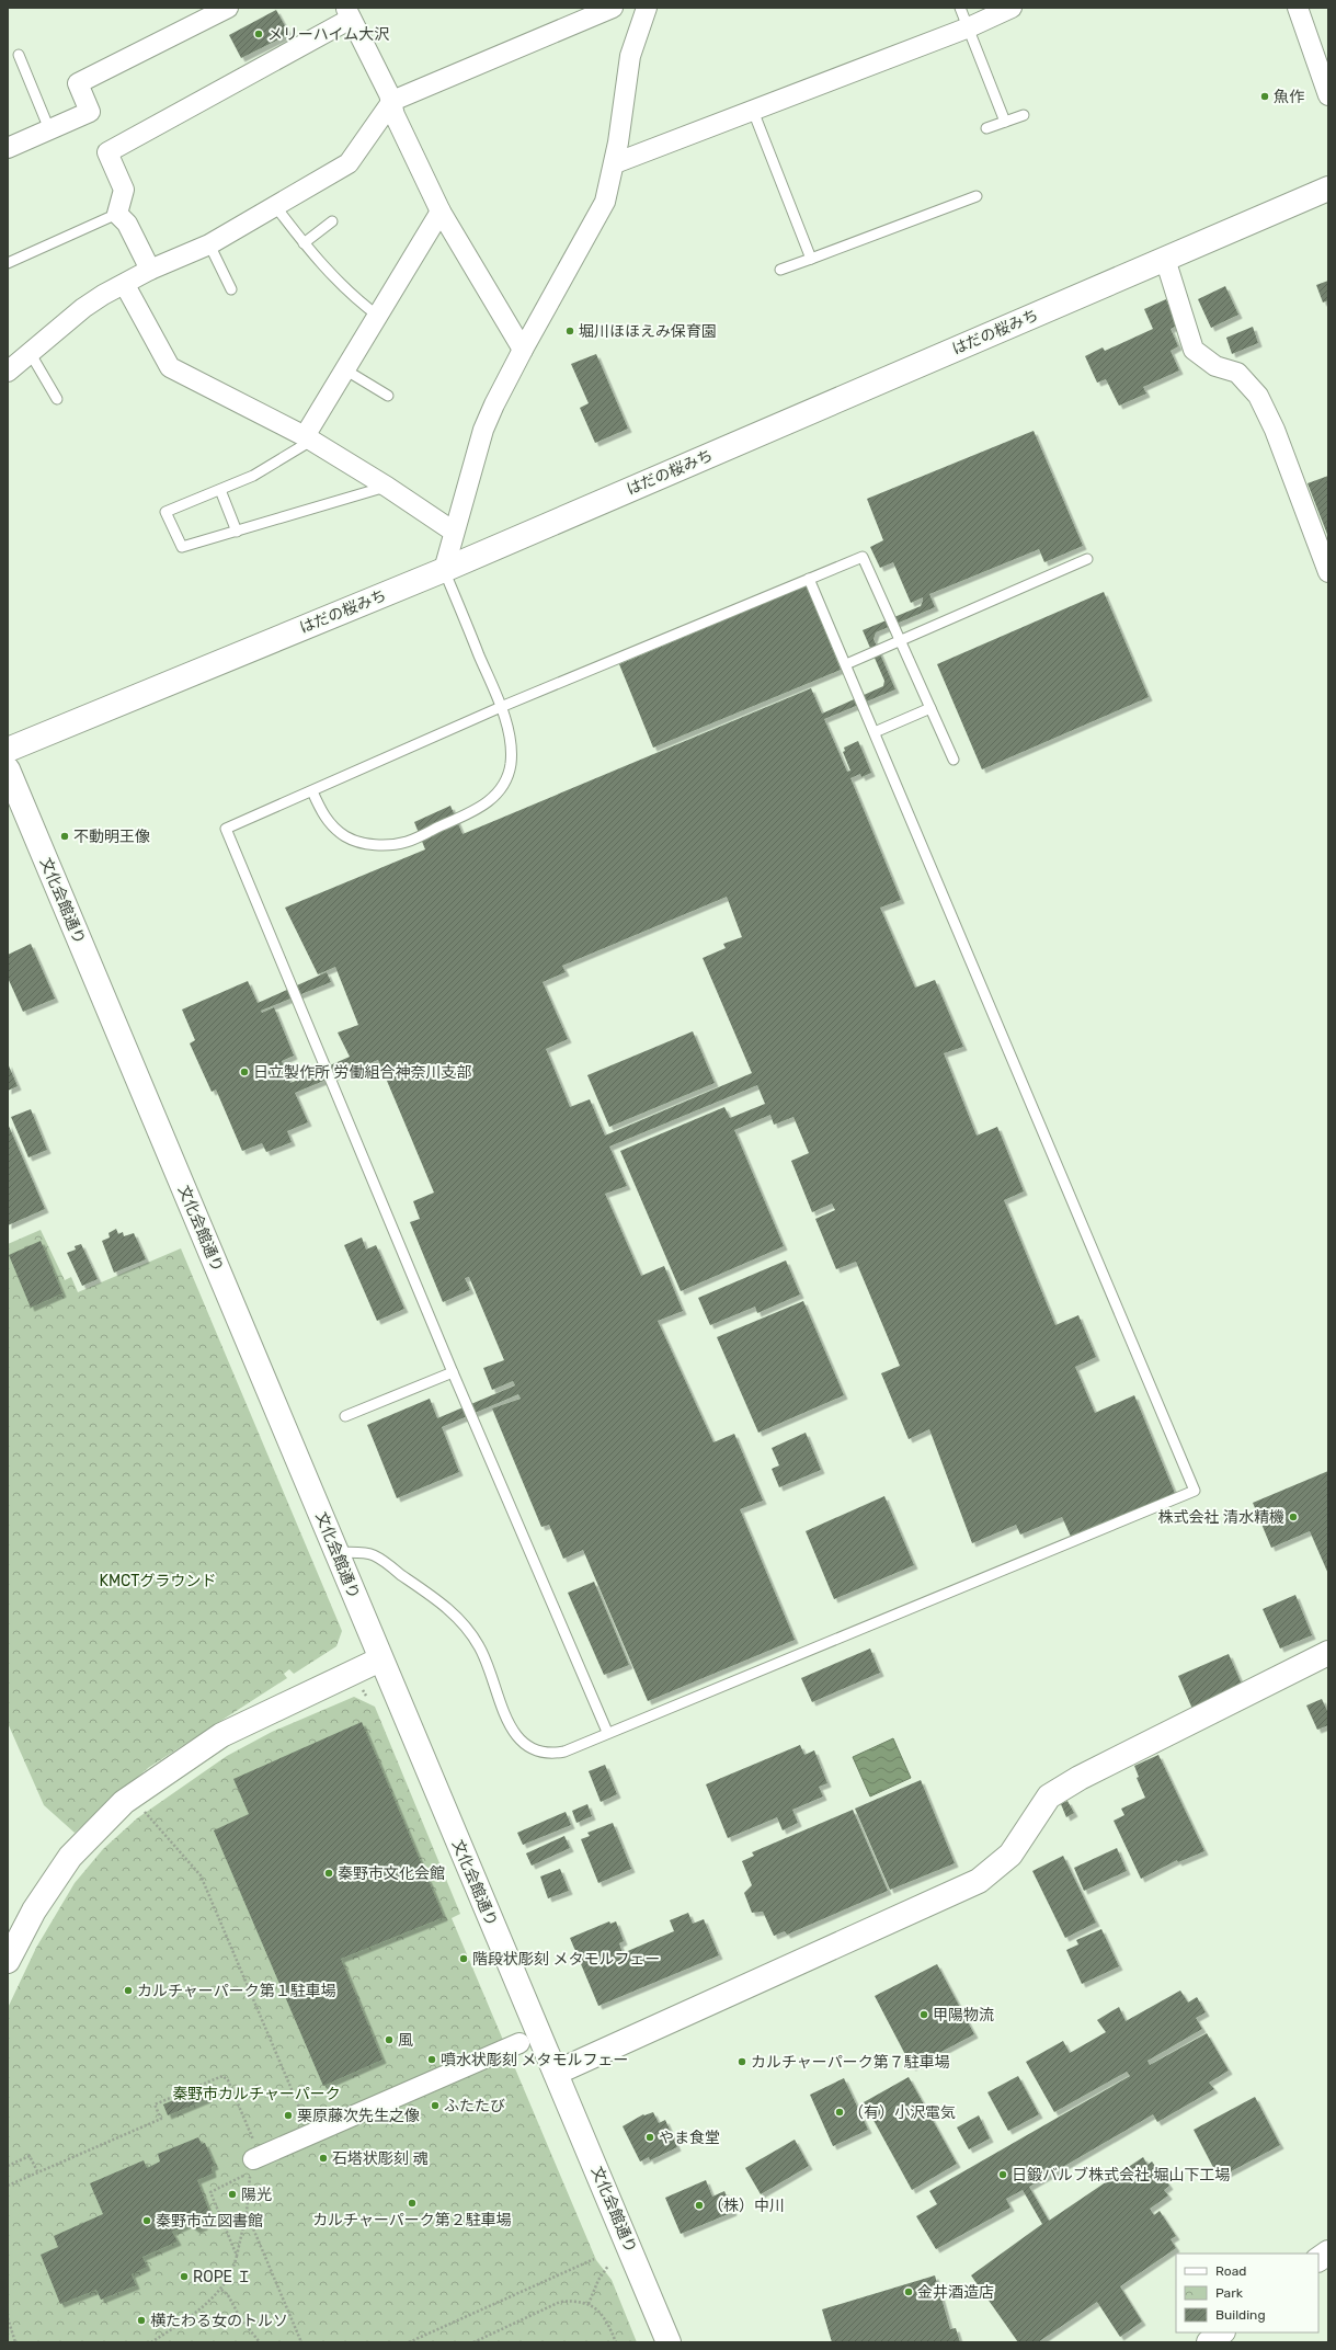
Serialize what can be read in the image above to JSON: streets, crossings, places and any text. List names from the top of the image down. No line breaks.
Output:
{"streets":{"street":["はだの桜みち","文化会館通り"]},"parks":["KMCTグラウンド","秦野市カルチャーパーク"],"places":["メリーハイム大沢","魚作","堀川ほほえみ保育園","不動明王像","日立製作所 労働組合神奈川支部","株式会社 清水精機","秦野市文化会館","階段状彫刻 メタモルフェー","カルチャーパーク第１駐車場","甲陽物流","風","噴水状彫刻 メタモルフェー","カルチャーパーク第７駐車場","ふたたび","（有）小沢電気","栗原藤次先生之像","やま食堂","石塔状彫刻 魂","日鍛バルブ株式会社 堀山下工場","陽光","カルチャーパーク第２駐車場","（株）中川","秦野市立図書館","ROPE Ｉ","金井酒造店","横たわる女のトルソ"],"legend":["Road","Park","Building"]}
